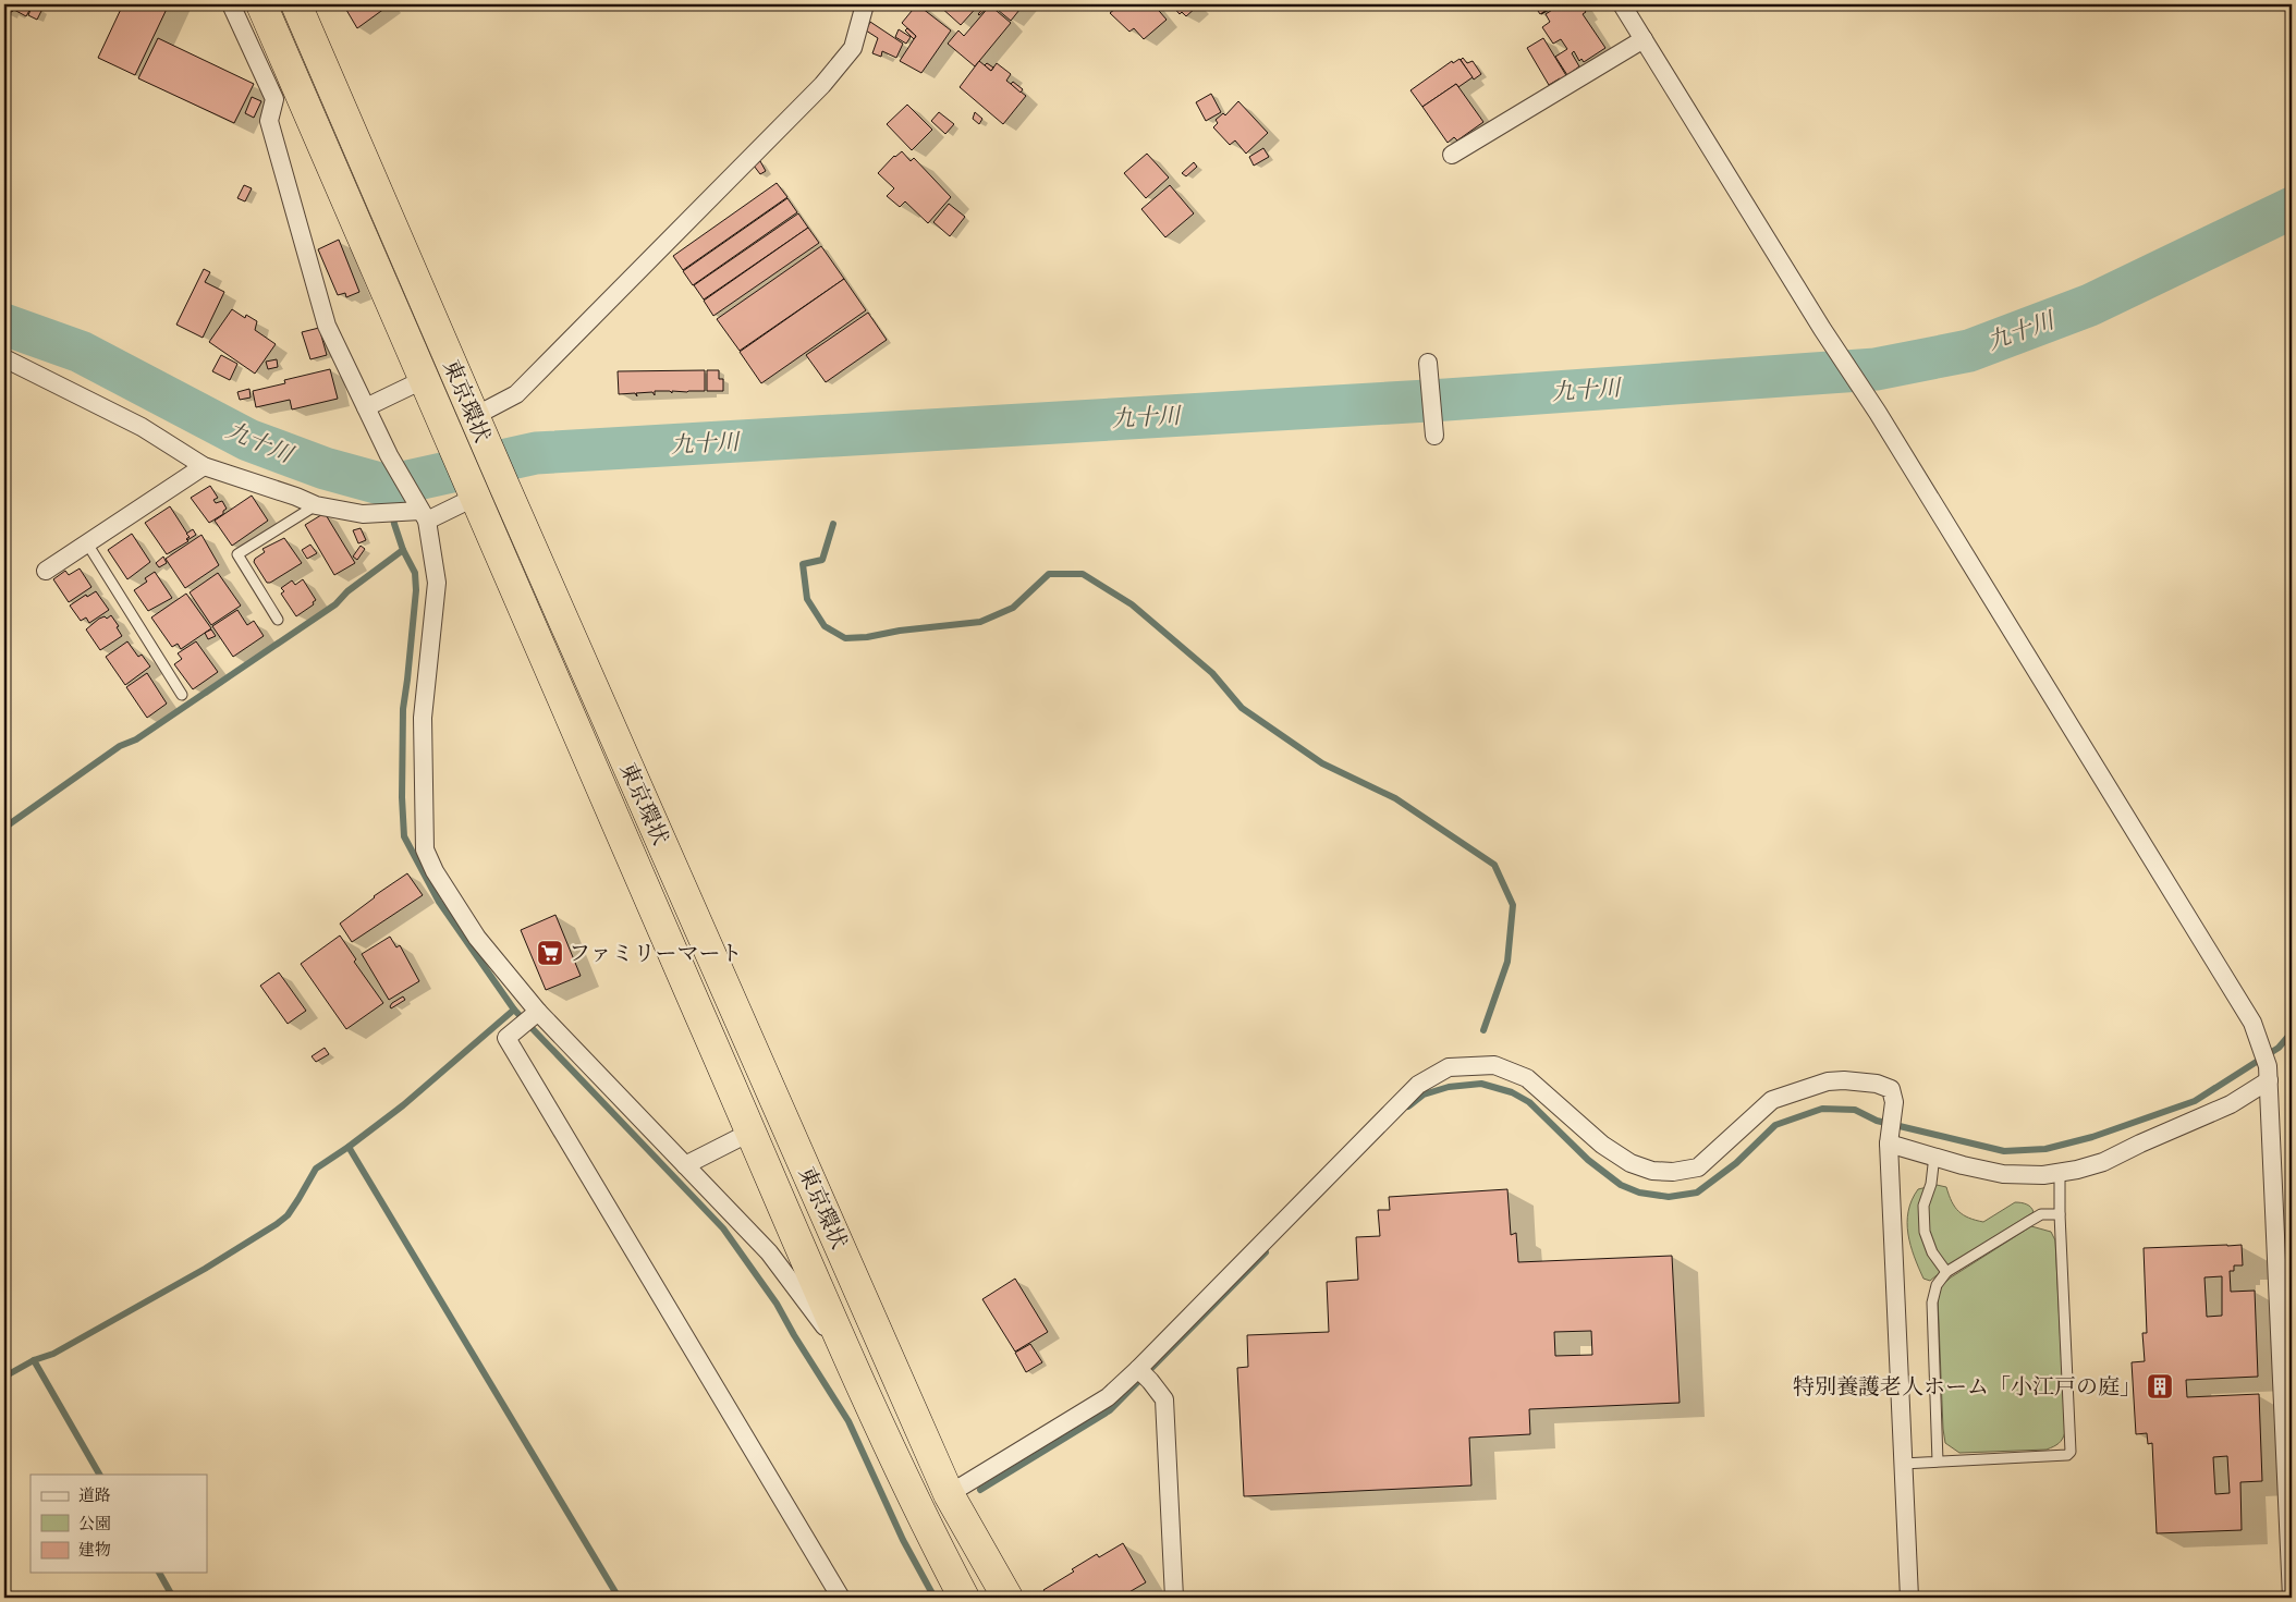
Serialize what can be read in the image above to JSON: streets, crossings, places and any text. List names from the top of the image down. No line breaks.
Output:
{"streets":{"highway":["東京環状"]},"water":["九十川"],"places":{"supermarket":["ファミリーマート"],"building":["特別養護老人ホーム「小江戸の庭」"]},"legend":["道路","公園","建物"]}
